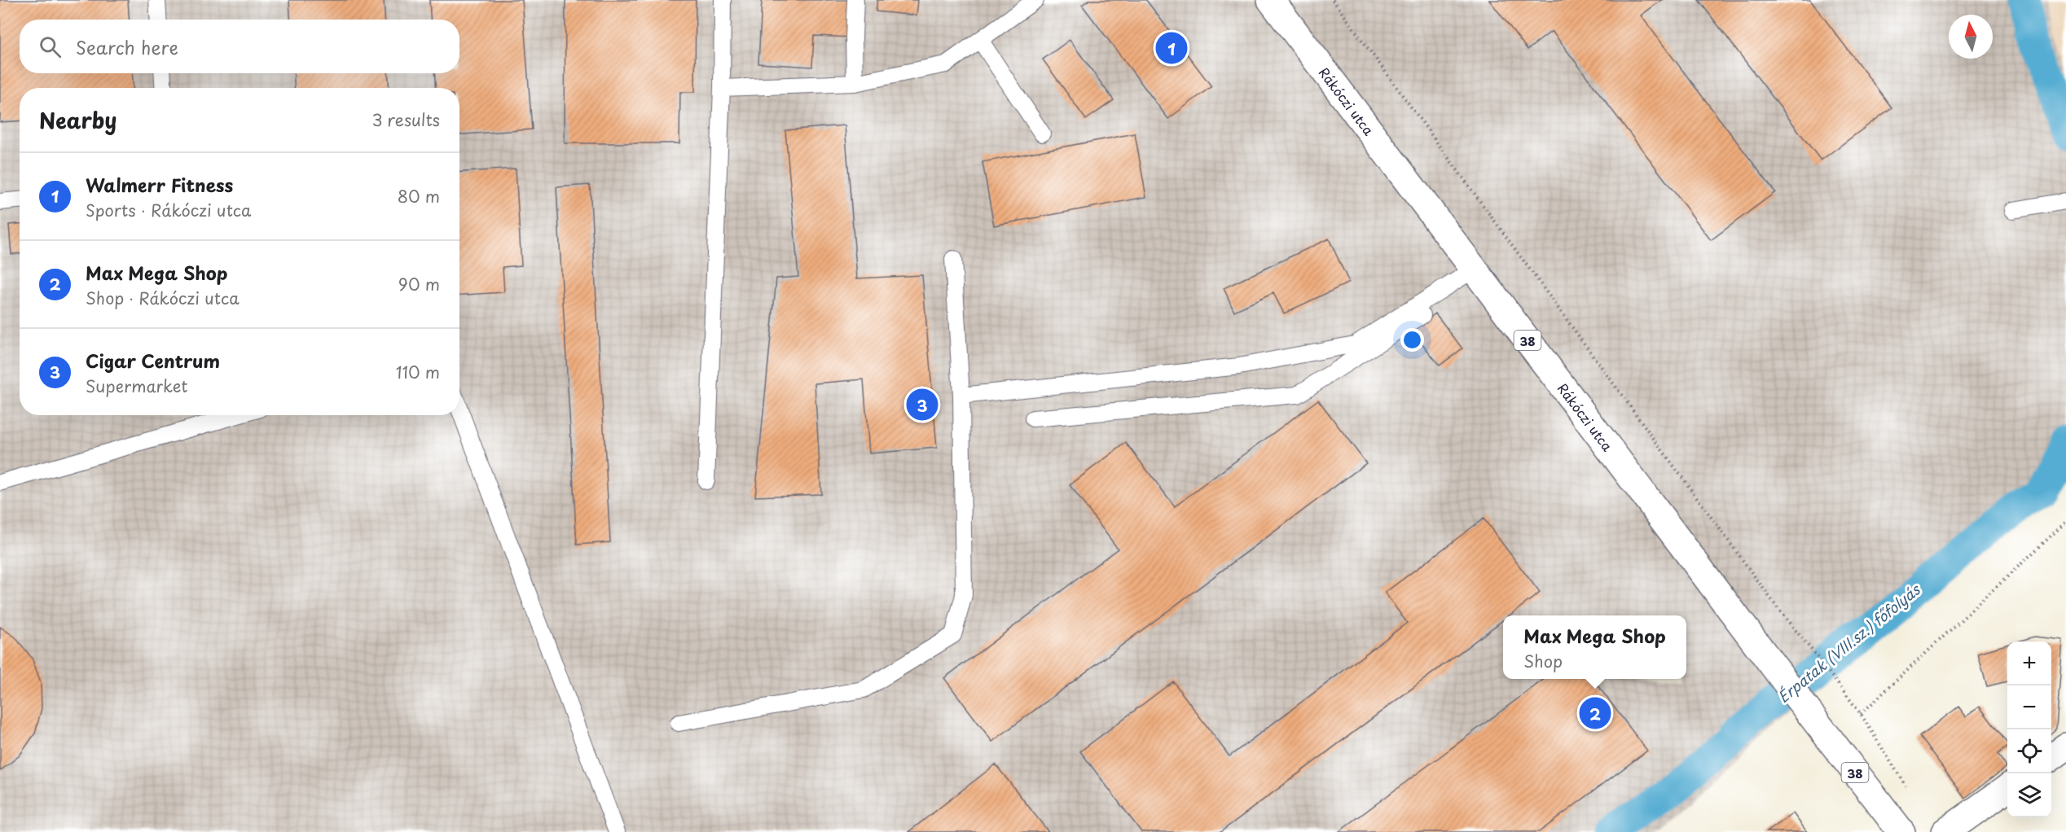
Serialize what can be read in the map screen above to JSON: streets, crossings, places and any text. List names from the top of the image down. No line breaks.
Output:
{"streets":{"main road":["Rákóczi utca","38"]},"water":["Érpatak (VIII.sz.) főfolyás"],"north":"top","page":{"search":"Search here","pins":["1","3","2"],"heading":["Nearby","3 results"],"list":[{"mark":"1","name":"Walmerr Fitness","note":"Sports · Rákóczi utca","value":"80 m"},{"mark":"2","name":"Max Mega Shop","note":"Shop · Rákóczi utca","value":"90 m"},{"mark":"3","name":"Cigar Centrum","note":"Supermarket","value":"110 m"}],"popup":["Max Mega Shop","Shop"],"map_buttons":["+","−"]}}
